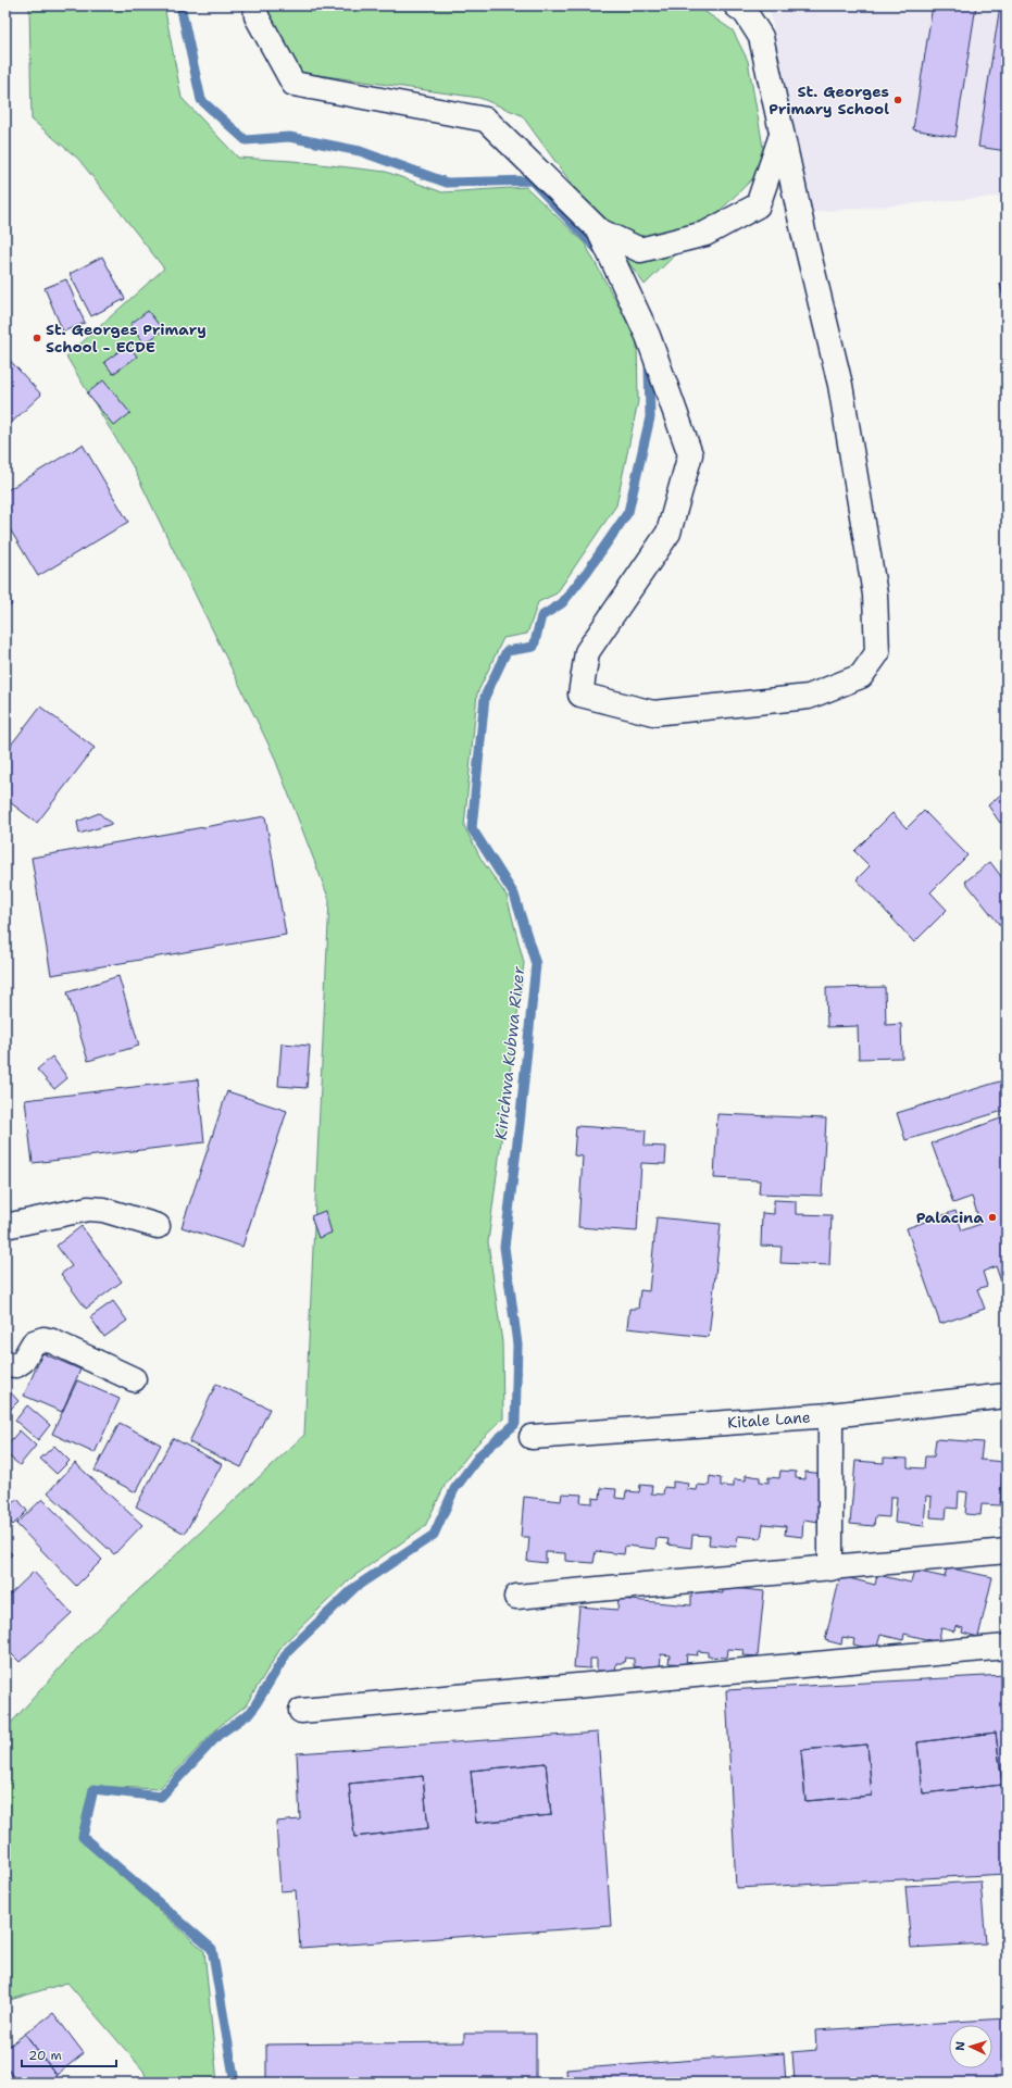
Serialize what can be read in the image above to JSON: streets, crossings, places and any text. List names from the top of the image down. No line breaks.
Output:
{"streets":{"street":["Kitale Lane"]},"water":["Kirichwa Kubwa River"],"places":["St. Georges Primary School","St. Georges Primary School - ECDE","Palacina"],"scale_bar":"20 m","north":"left"}
